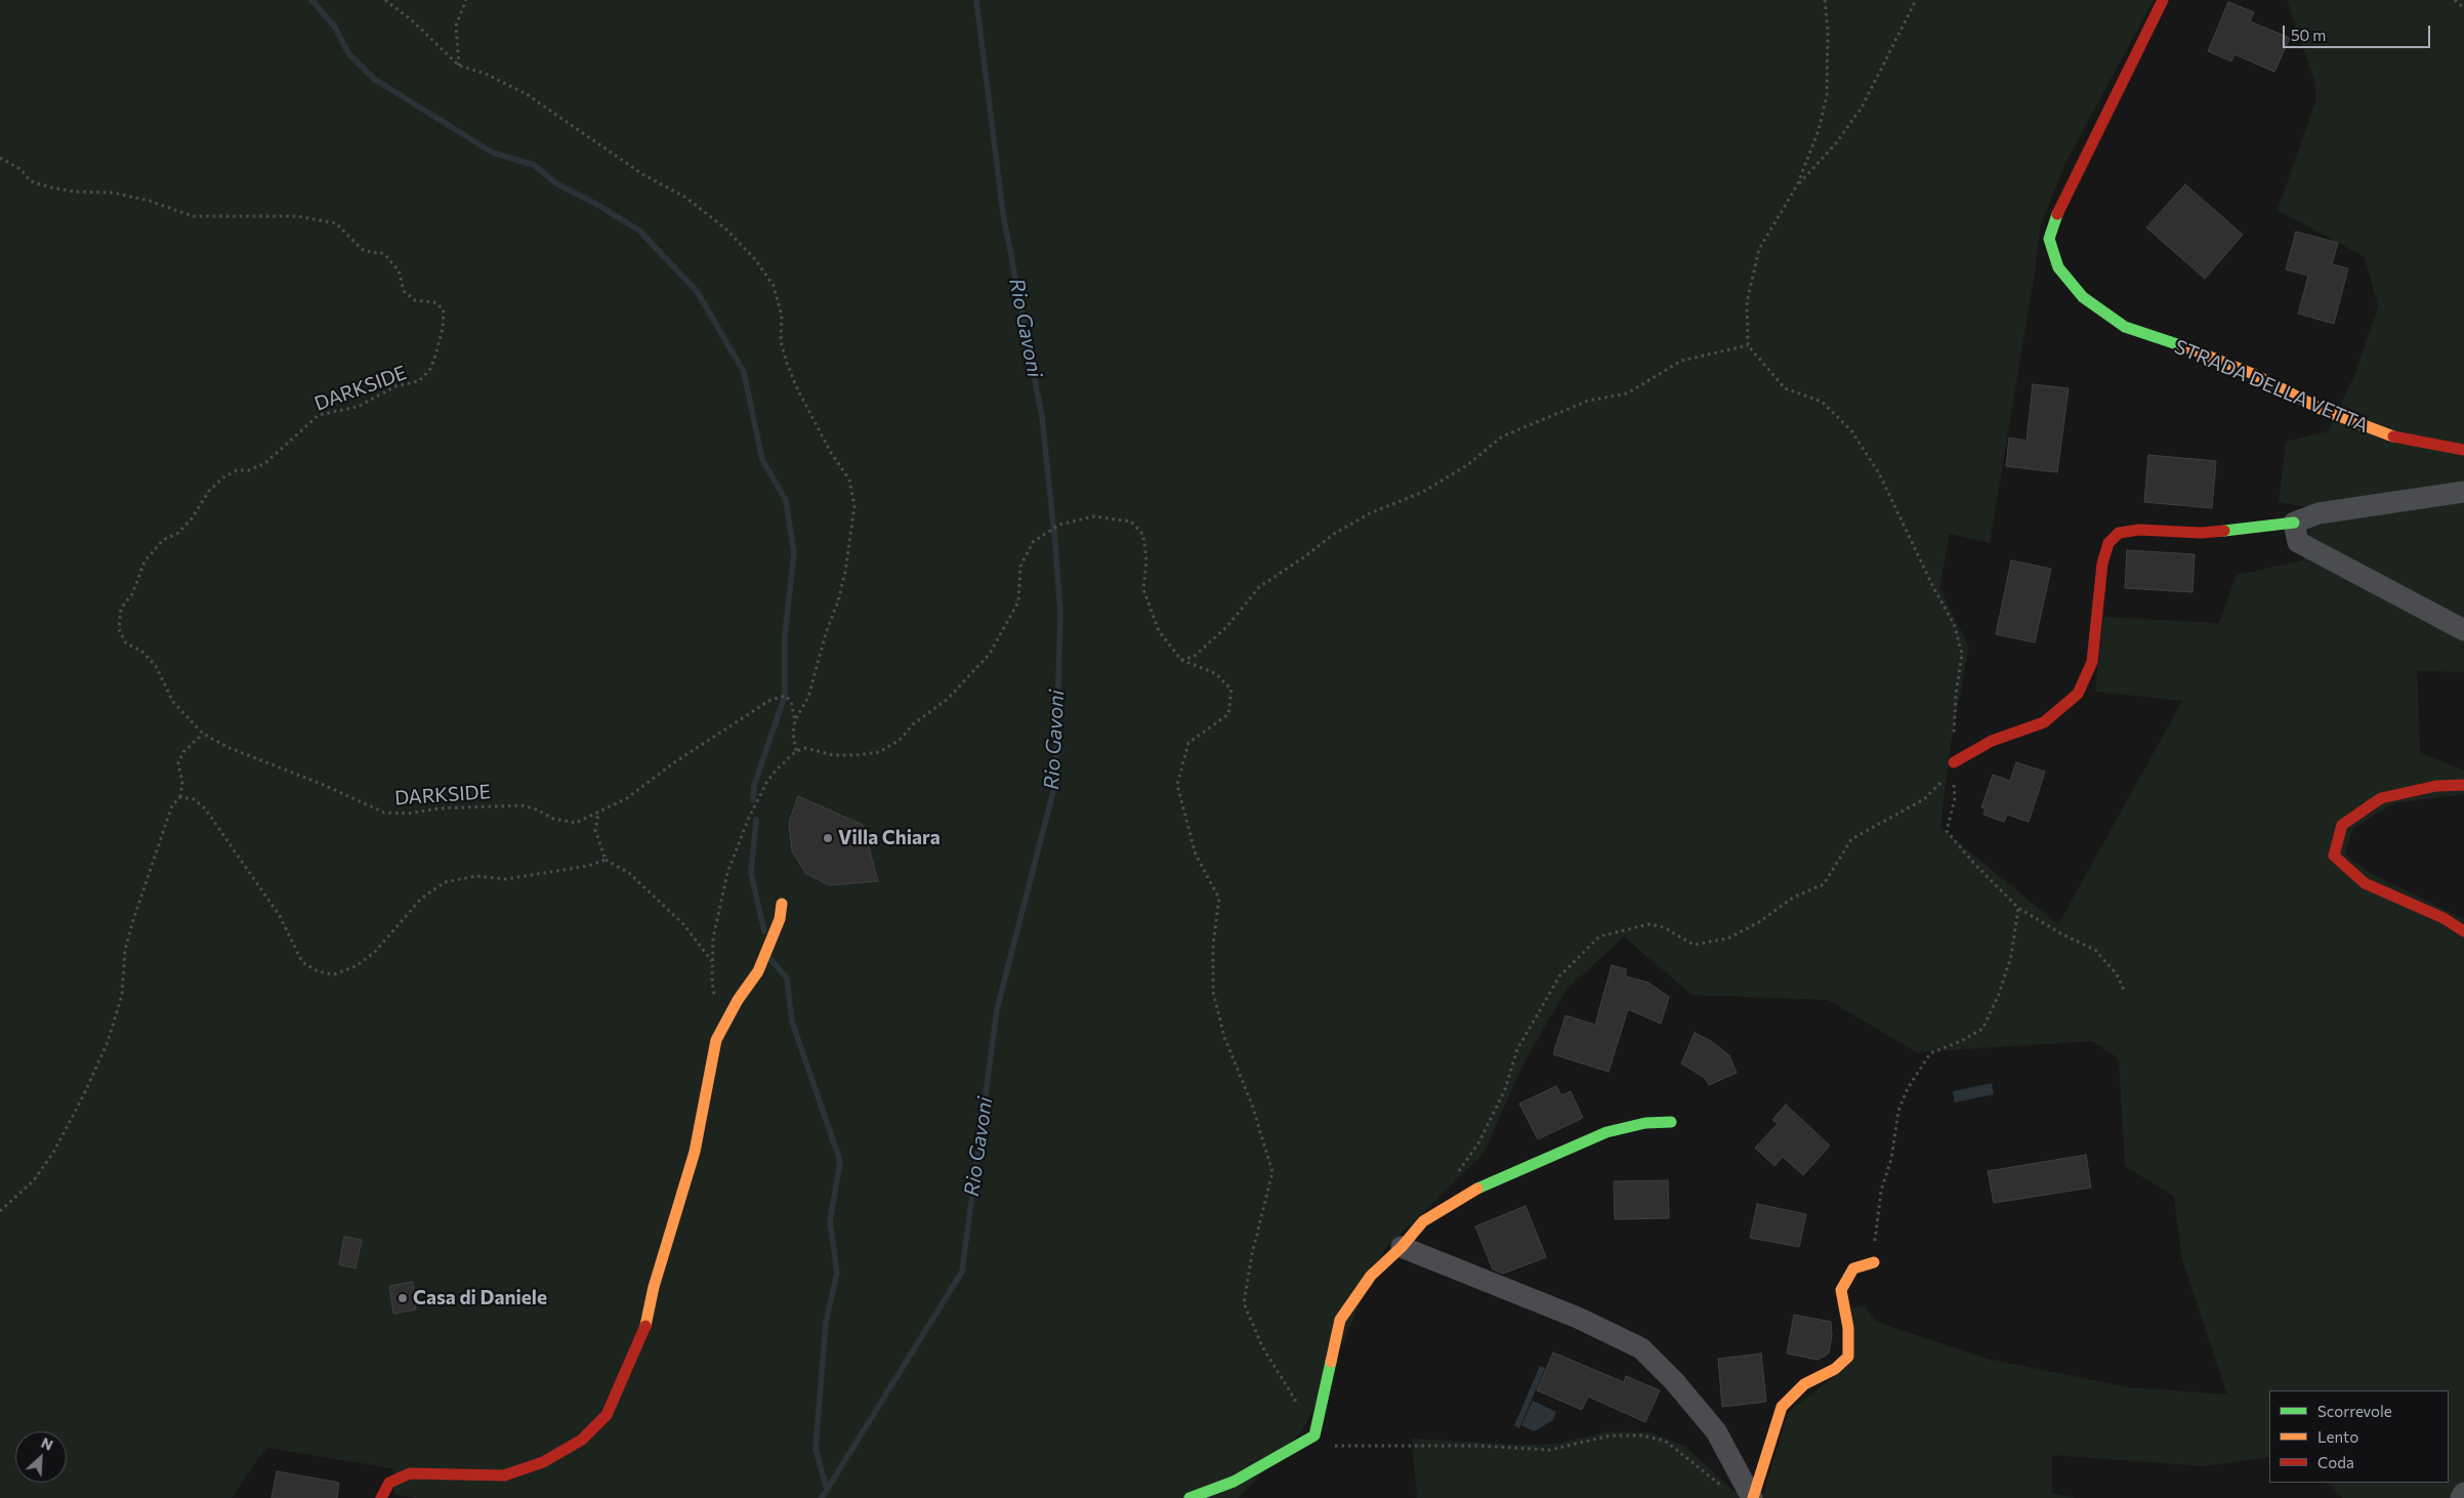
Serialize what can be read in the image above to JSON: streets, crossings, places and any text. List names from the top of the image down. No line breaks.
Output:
{"streets":{"street":["STRADA DELLA VETTA"],"path":["DARKSIDE"]},"water":["Rio Gavoni"],"places":["Villa Chiara","Casa di Daniele"],"legend":["Scorrevole","Lento","Coda"],"scale_bar":"50 m","north":"top right"}
